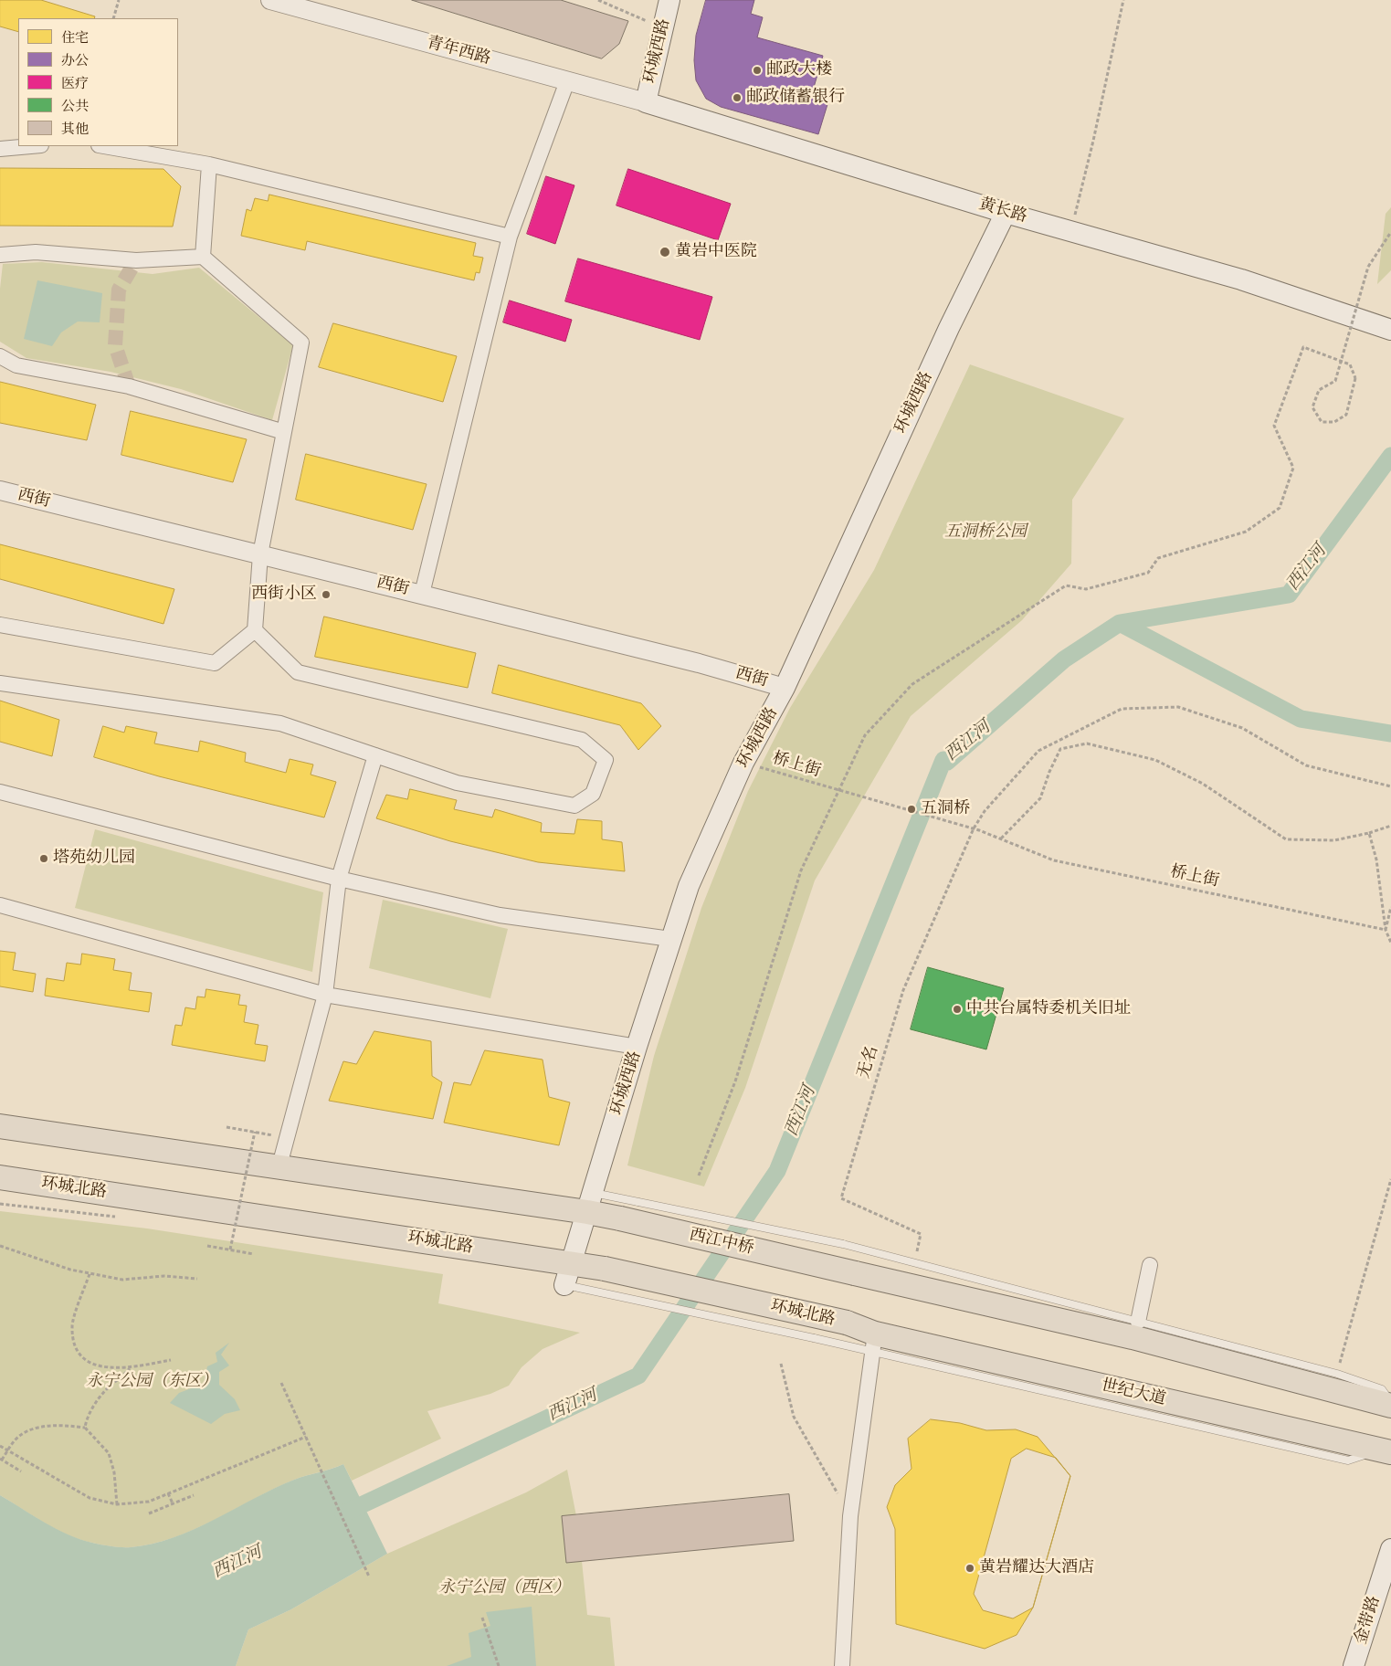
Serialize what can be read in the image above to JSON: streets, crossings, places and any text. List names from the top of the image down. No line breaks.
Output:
{"streets":{"main road":["环城西路","黄长路","环城北路","西江中桥","世纪大道","金带路"],"street":["青年西路","西街"],"path":["桥上街","无名"]},"crossings":[["青年西路","环城西路"],["青年西路","黄长路"],["环城西路","黄长路"],["环城西路","西街"],["环城西路","桥上街"],["环城西路","环城北路"],["环城西路","西江中桥"],["桥上街","无名"],["无名","西江中桥"],["环城北路","世纪大道"]],"water":["西江河"],"parks":["五洞桥公园","永宁公园（东区）","永宁公园（西区）"],"places":["邮政大楼","邮政储蓄银行","黄岩中医院","西街小区","五洞桥","塔苑幼儿园","中共台属特委机关旧址","黄岩耀达大酒店"],"legend":["住宅","办公","医疗","公共","其他"]}
